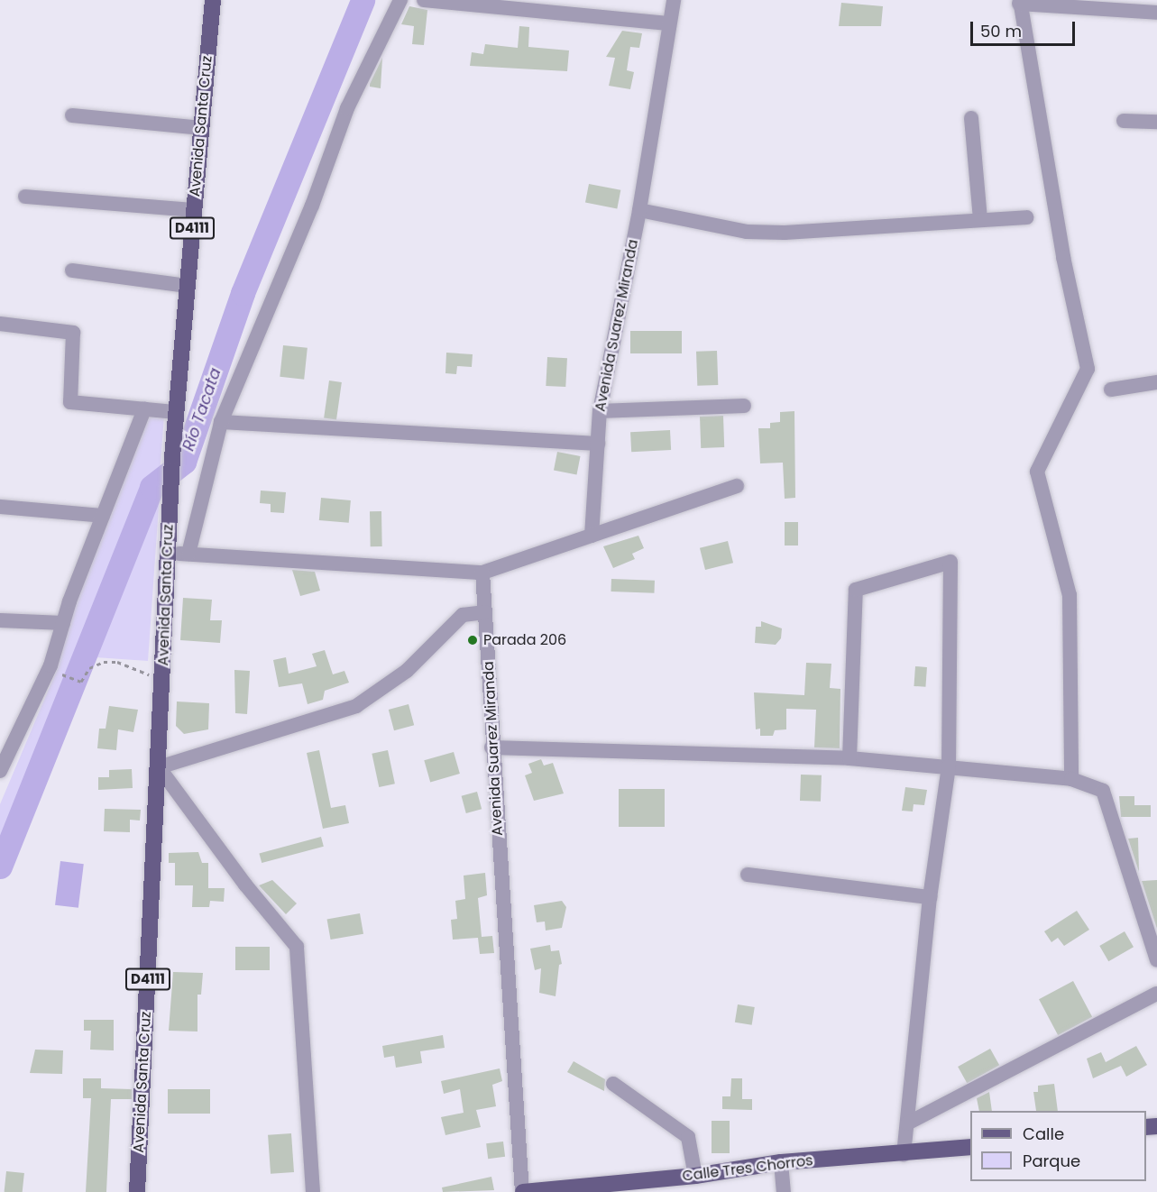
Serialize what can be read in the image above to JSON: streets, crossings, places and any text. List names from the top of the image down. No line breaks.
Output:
{"streets":{"main road":["Avenida Santa Cruz","D4111","Calle Tres Chorros"],"street":["Avenida Suarez Miranda"]},"crossings":[["Avenida Suarez Miranda","Calle Tres Chorros"]],"water":["Río Tacata"],"places":["Parada 206"],"legend":["Calle","Parque"],"scale_bar":"50 m"}
